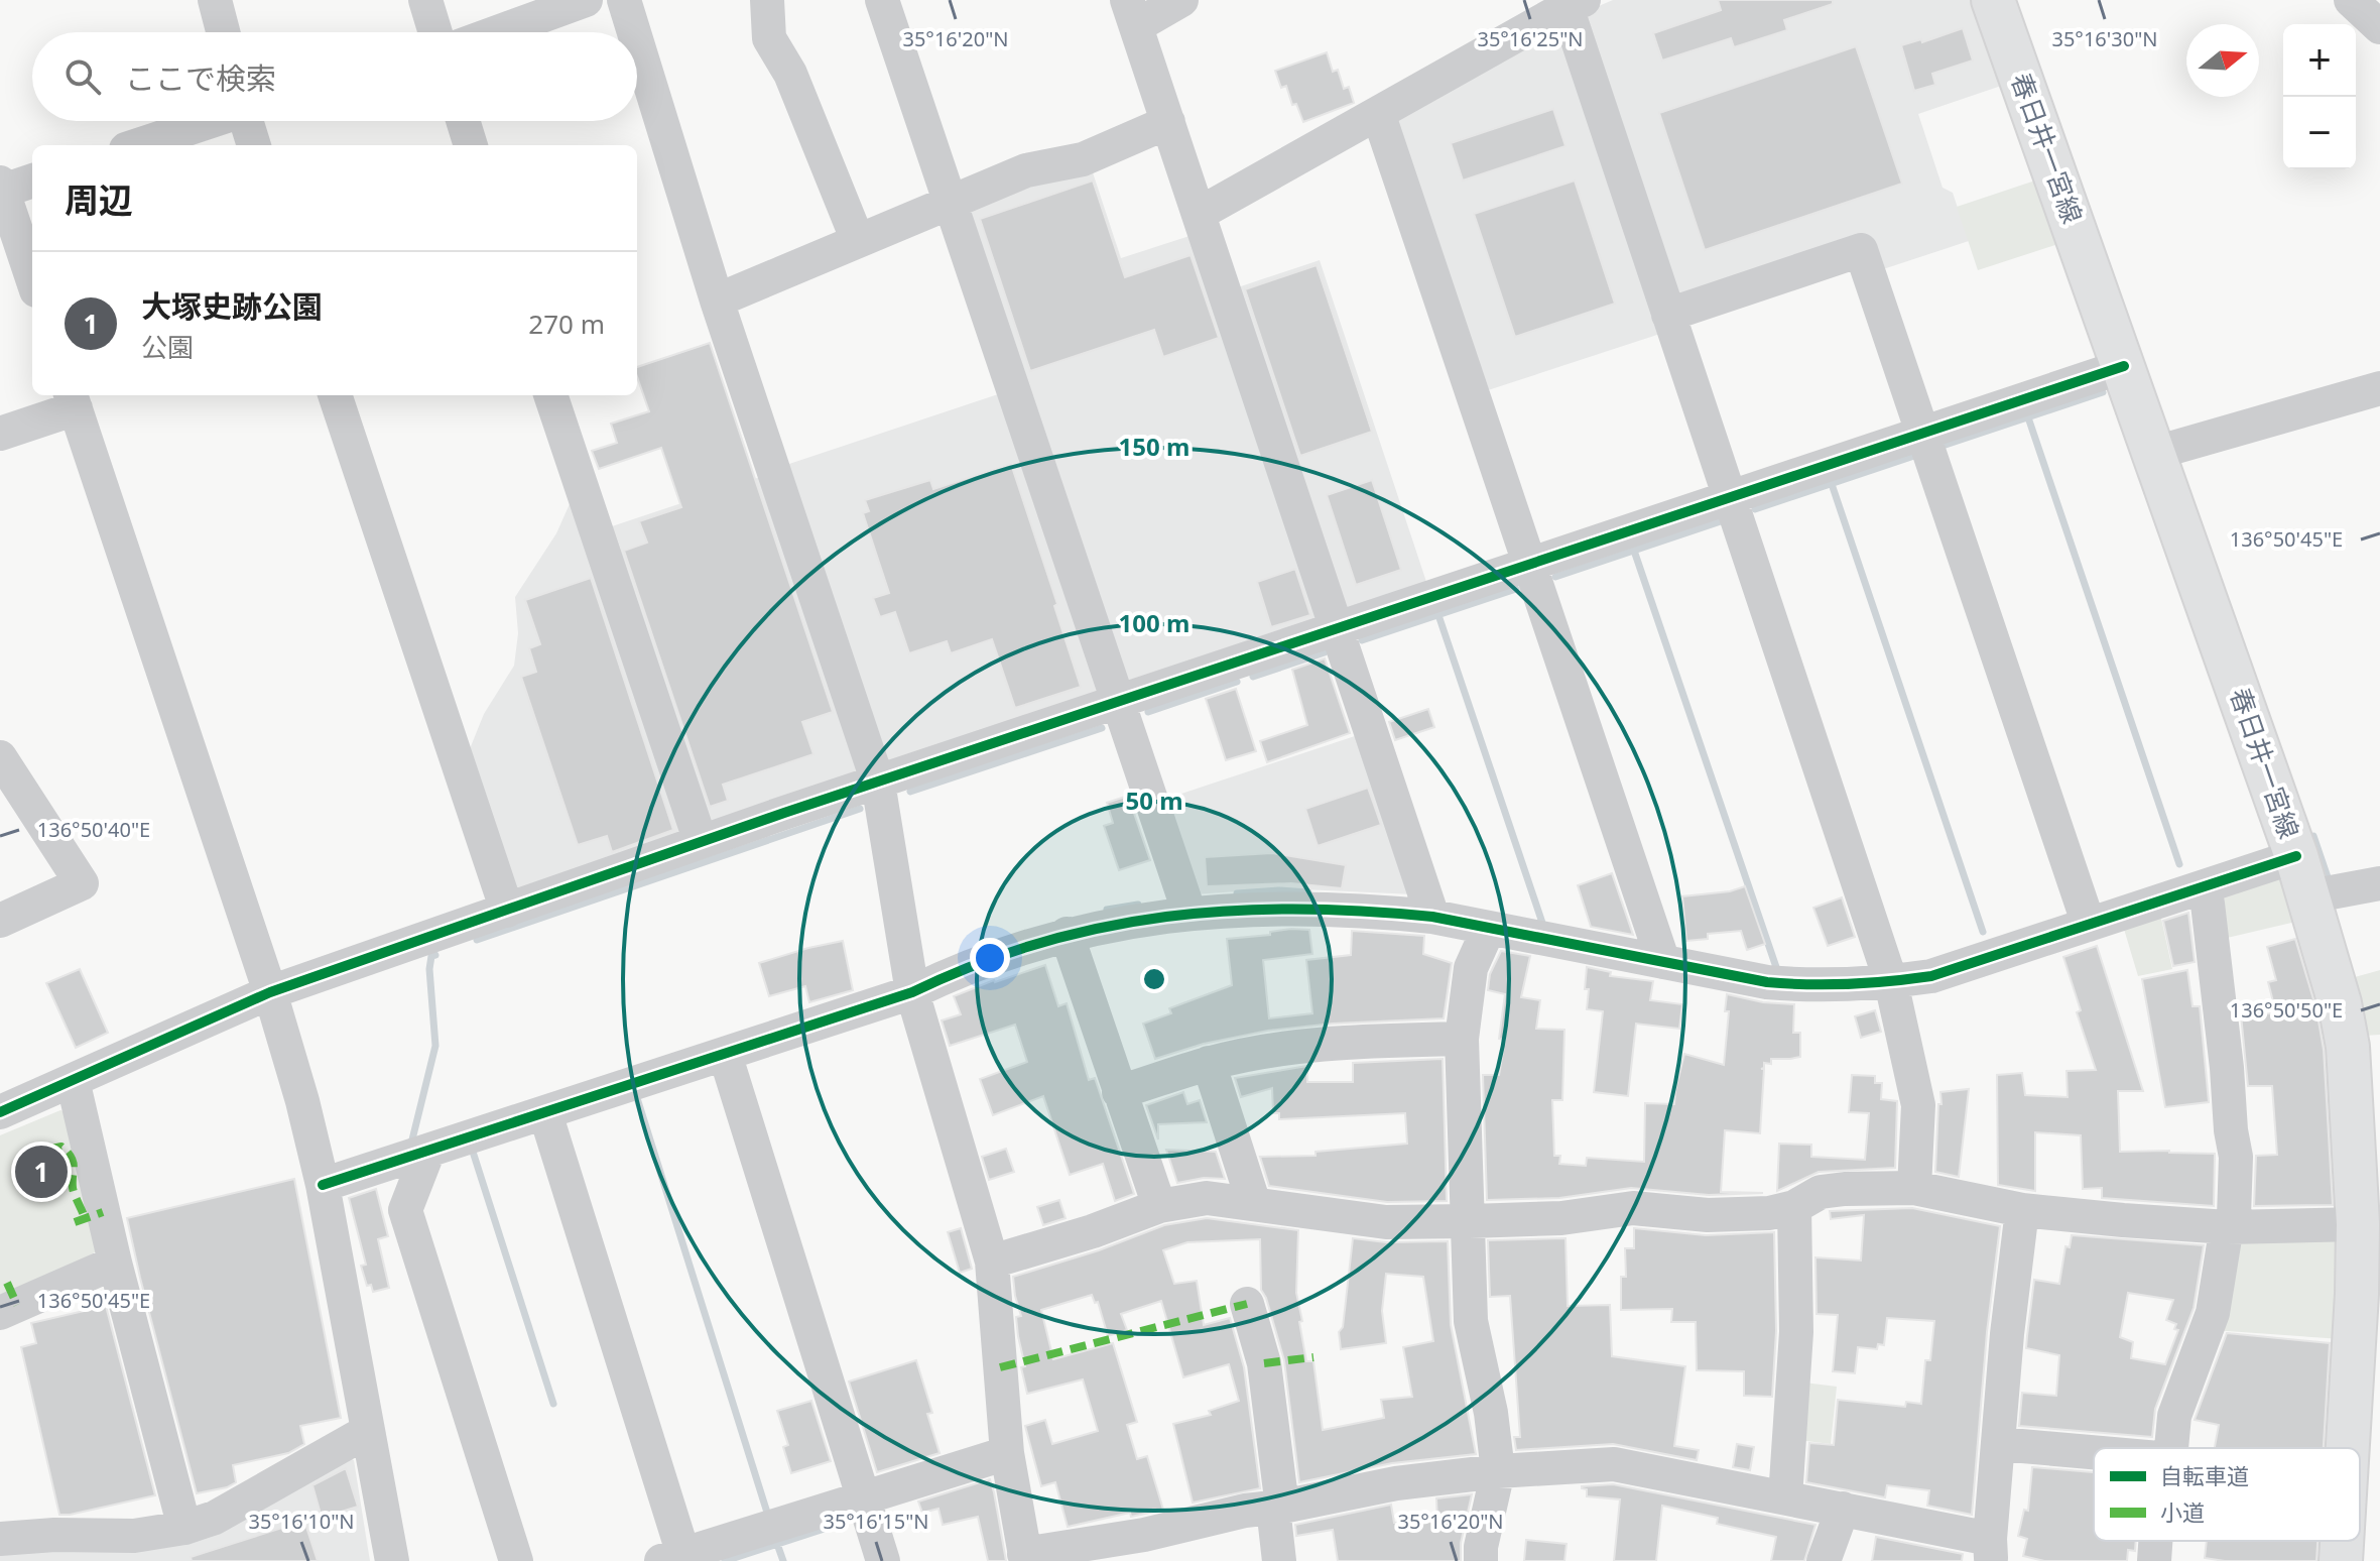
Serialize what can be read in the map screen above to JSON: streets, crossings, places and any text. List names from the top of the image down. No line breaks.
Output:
{"streets":{"main road":["春日井一宮線"]},"legend":["自転車道","小道"],"north":"right","page":{"map_buttons":["+","−"],"search":"ここで検索","heading":"周辺","list":[{"mark":"1","name":"大塚史跡公園","note":"公園","value":"270 m"}],"pins":"1"},"coordinates":["35°16'20\"N","35°16'25\"N","35°16'30\"N","136°50'45\"E","136°50'40\"E","136°50'50\"E","35°16'10\"N","35°16'15\"N"],"rings":["150 m","100 m","50 m"]}
